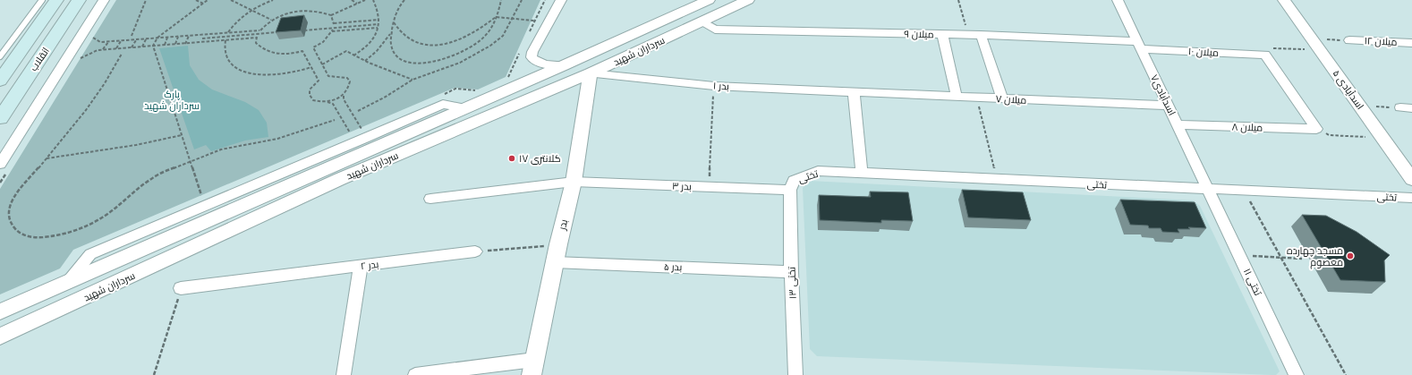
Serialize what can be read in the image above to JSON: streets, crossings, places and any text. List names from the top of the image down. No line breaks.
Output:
{"streets":{"main road":["انقلاب"],"street":["میلان ۹","میلان ۱۲","سرداران شهید","میلان ۱۰","بدر ۱","اسدآیادی ۵","اسدآبادی۷","میلان ۷","میلان ۸","تختی","بدر ۳","بدر","بدر ۲","بدر ۵","تختی ۱۱","تختی ۱۳"]},"crossings":[["میلان ۹","سرداران شهید"],["میلان ۹","میلان ۱۰"],["میلان ۹","اسدآبادی۷"],["سرداران شهید","بدر ۱"],["سرداران شهید","بدر"],["میلان ۱۰","اسدآبادی۷"],["بدر ۱","میلان ۷"],["بدر ۱","بدر"],["اسدآبادی۷","میلان ۷"],["اسدآبادی۷","میلان ۸"],["اسدآبادی۷","تختی"],["اسدآبادی۷","تختی ۱۱"],["تختی","بدر ۳"],["تختی","تختی ۱۱"],["تختی","تختی ۱۳"],["بدر ۳","بدر"],["بدر ۳","تختی ۱۳"],["بدر","بدر ۵"],["بدر ۵","تختی ۱۳"]],"parks":["پارک سرداران شهید"],"places":["کلانتری ۱۷","مسجد چهارده معصوم"]}
